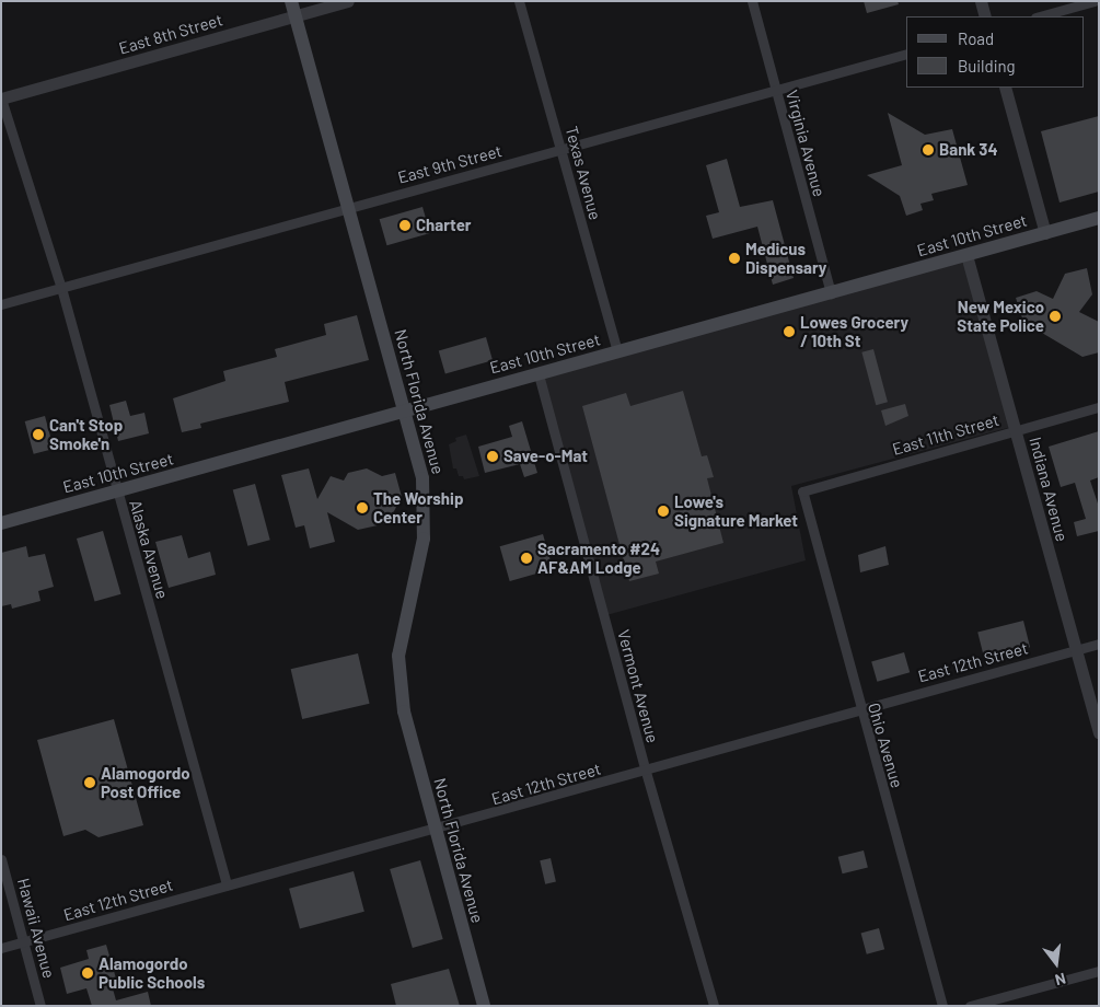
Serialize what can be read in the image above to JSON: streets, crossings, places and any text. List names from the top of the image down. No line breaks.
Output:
{"streets":{"main road":["East 10th Street","North Florida Avenue"],"street":["East 8th Street","Virginia Avenue","East 9th Street","Texas Avenue","East 11th Street","Indiana Avenue","Alaska Avenue","East 12th Street","Vermont Avenue","Ohio Avenue","Hawaii Avenue"]},"crossings":[["East 8th Street","North Florida Avenue"],["East 8th Street","Alaska Avenue"],["Virginia Avenue","East 9th Street"],["Virginia Avenue","East 10th Street"],["East 9th Street","Texas Avenue"],["East 9th Street","North Florida Avenue"],["East 9th Street","Alaska Avenue"],["Texas Avenue","East 10th Street"],["East 10th Street","North Florida Avenue"],["East 10th Street","Indiana Avenue"],["East 10th Street","Alaska Avenue"],["East 10th Street","Vermont Avenue"],["North Florida Avenue","East 12th Street"],["East 11th Street","Indiana Avenue"],["East 11th Street","Ohio Avenue"],["Indiana Avenue","East 12th Street"],["Alaska Avenue","East 12th Street"],["East 12th Street","Vermont Avenue"],["East 12th Street","Ohio Avenue"],["East 12th Street","Hawaii Avenue"]],"places":["Bank 34","Charter","Medicus Dispensary","New Mexico State Police","Lowes Grocery / 10th St","Can't Stop Smoke'n","Save-o-Mat","The Worship Center","Lowe's Signature Market","Sacramento #24 AF&AM Lodge","Alamogordo Post Office","Alamogordo Public Schools"],"legend":["Road","Building"],"north":"bottom"}
